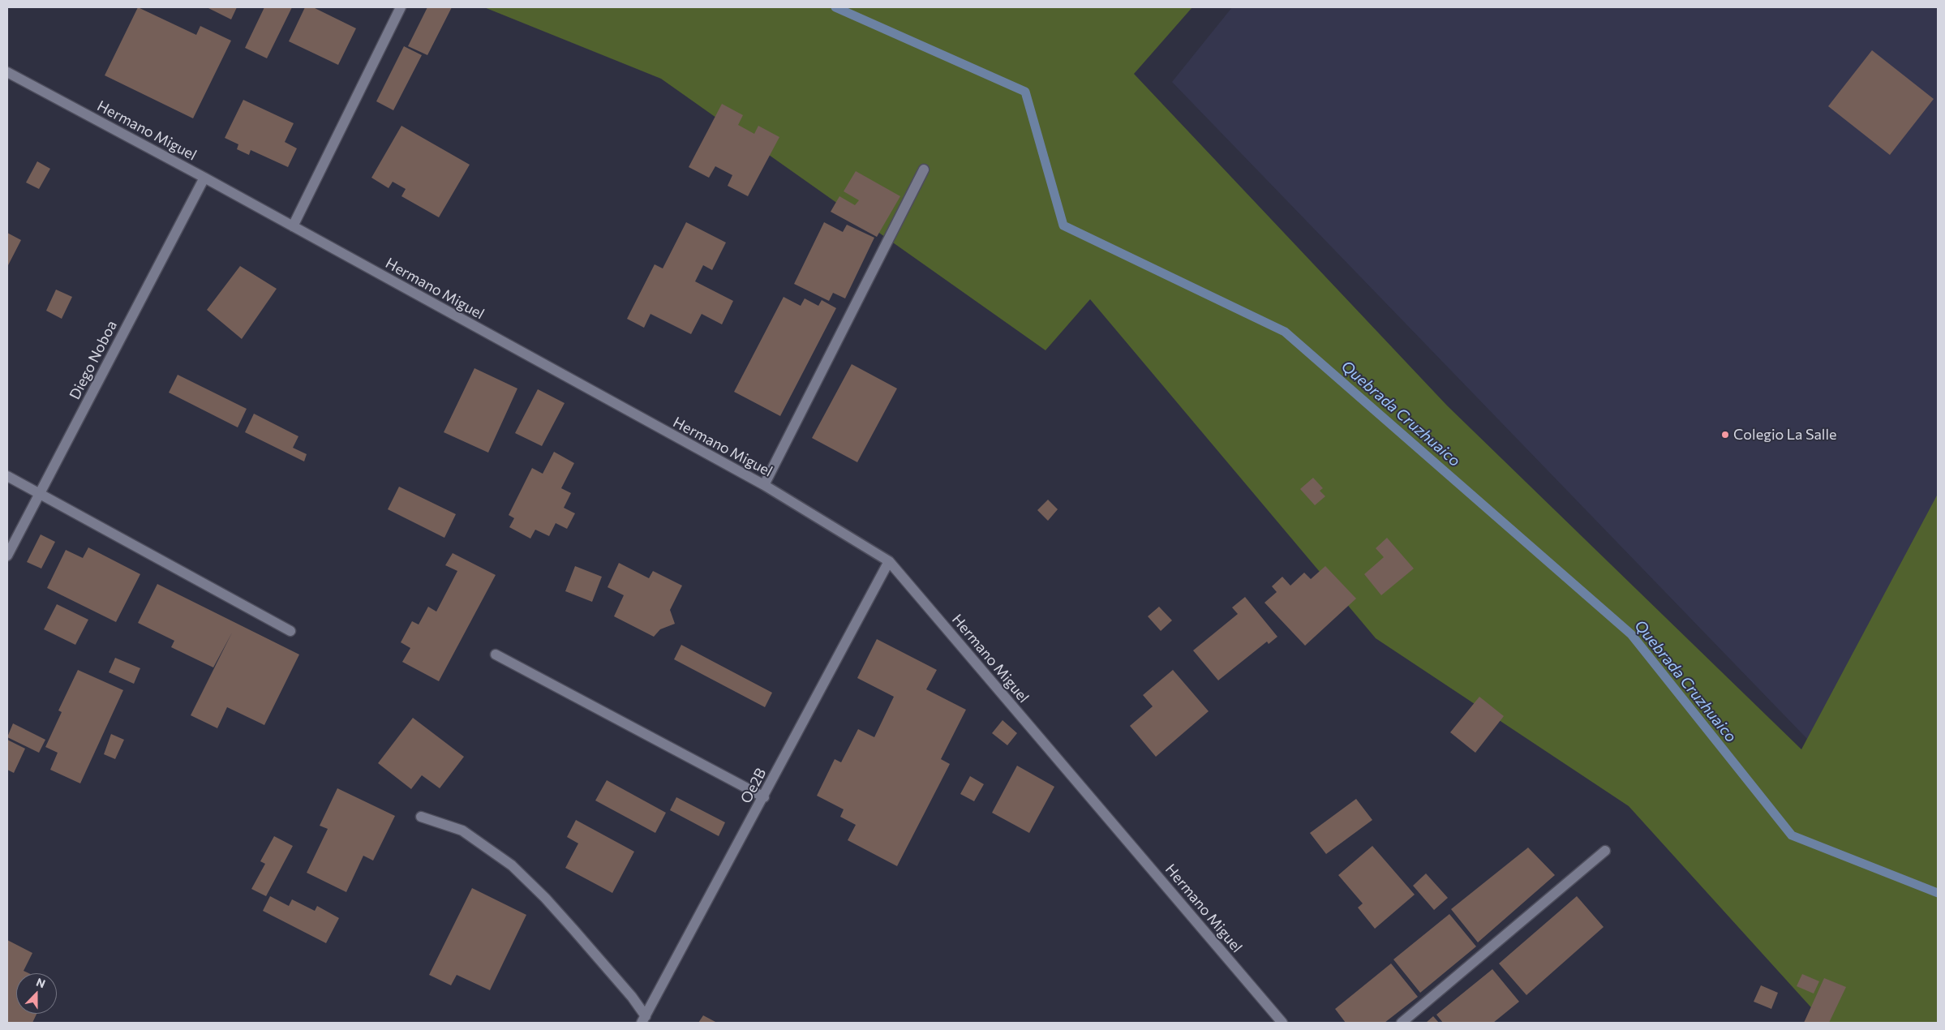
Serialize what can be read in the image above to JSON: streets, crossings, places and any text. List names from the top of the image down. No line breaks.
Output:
{"streets":{"street":["Hermano Miguel","Diego Noboa","Oe2B"]},"crossings":[["Hermano Miguel","Diego Noboa"],["Hermano Miguel","Oe2B"]],"water":["Quebrada Cruzhuaico"],"places":["Colegio La Salle"],"north":"top"}
